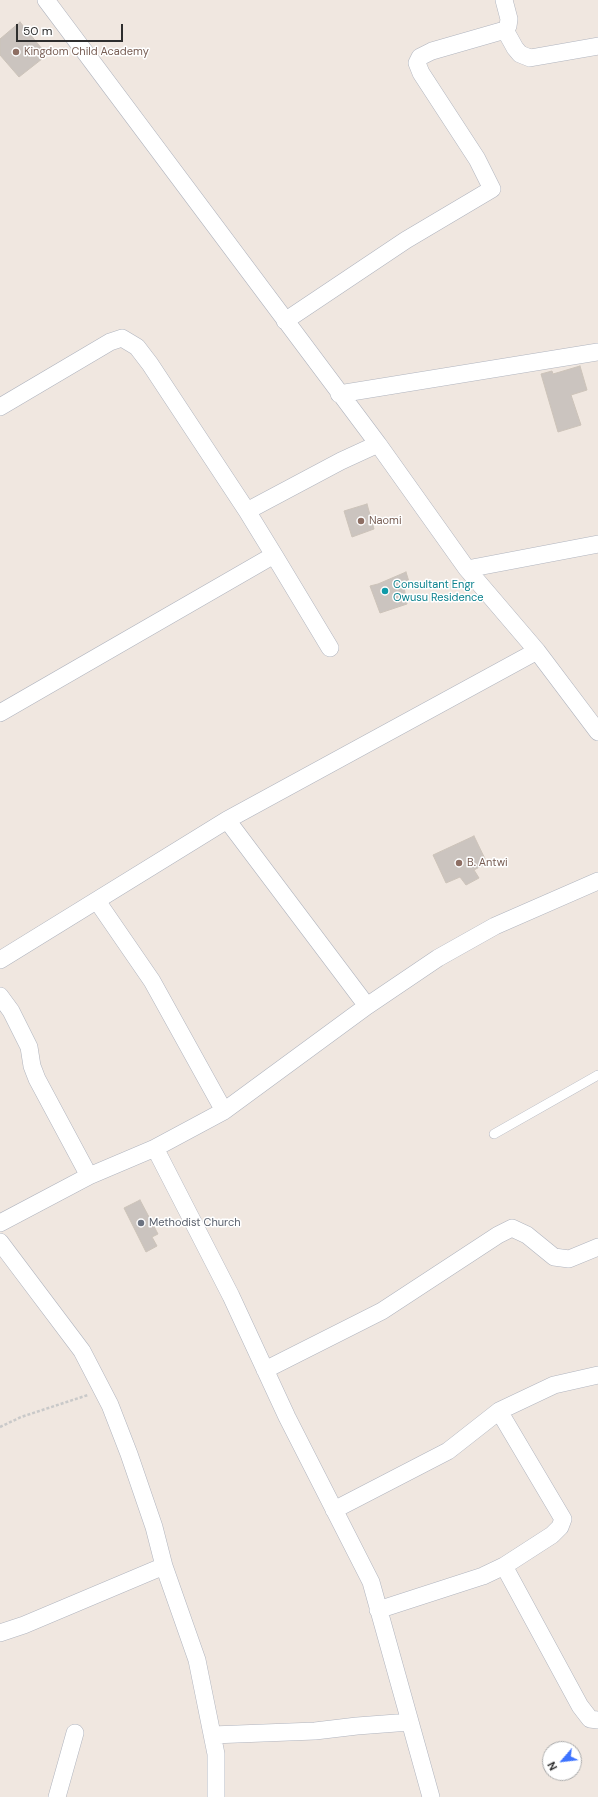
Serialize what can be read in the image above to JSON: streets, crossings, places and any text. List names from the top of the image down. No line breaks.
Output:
{"places":["Kingdom Child Academy","Naomi","Consultant Engr Owusu Residence","B. Antwi","Methodist Church"],"scale_bar":"50 m","north":"bottom left"}
